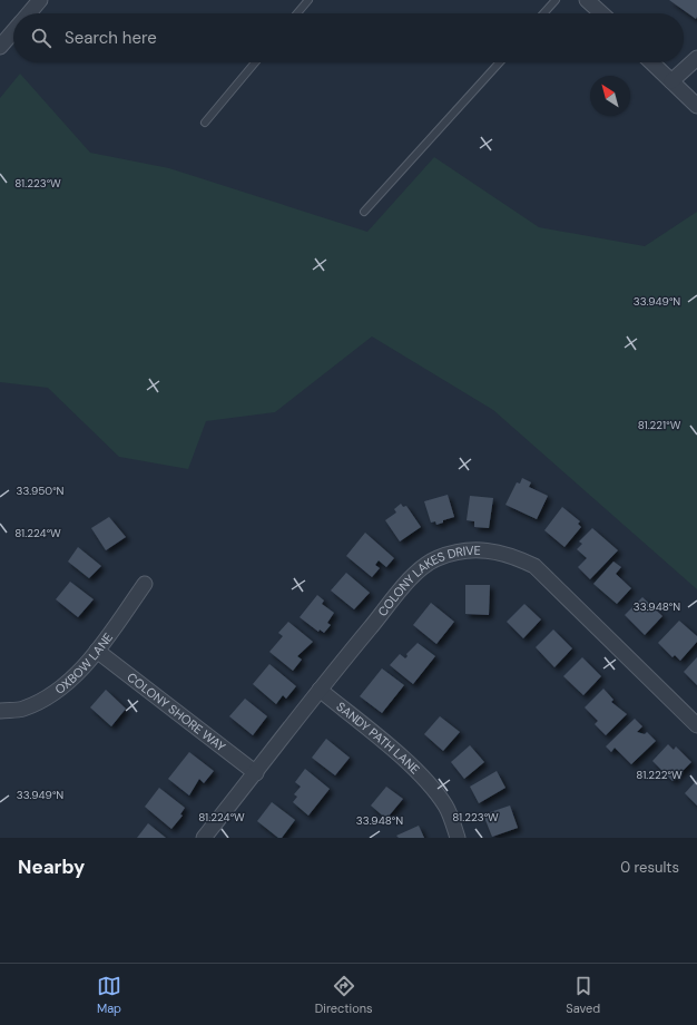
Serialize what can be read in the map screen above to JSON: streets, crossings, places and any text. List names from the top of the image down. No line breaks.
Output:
{"streets":{"street":["COLONY LAKES DRIVE","OXBOW LANE","COLONY SHORE WAY","SANDY PATH LANE"]},"crossings":[["COLONY LAKES DRIVE","COLONY SHORE WAY"],["COLONY LAKES DRIVE","SANDY PATH LANE"],["OXBOW LANE","COLONY SHORE WAY"]],"north":"top left","page":{"search":"Search here","heading":["Nearby","0 results"],"nav":["Map","Directions","Saved"]},"coordinates":["81.223°W","33.949°N","81.221°W","33.950°N","81.224°W","33.948°N","81.222°W"]}
